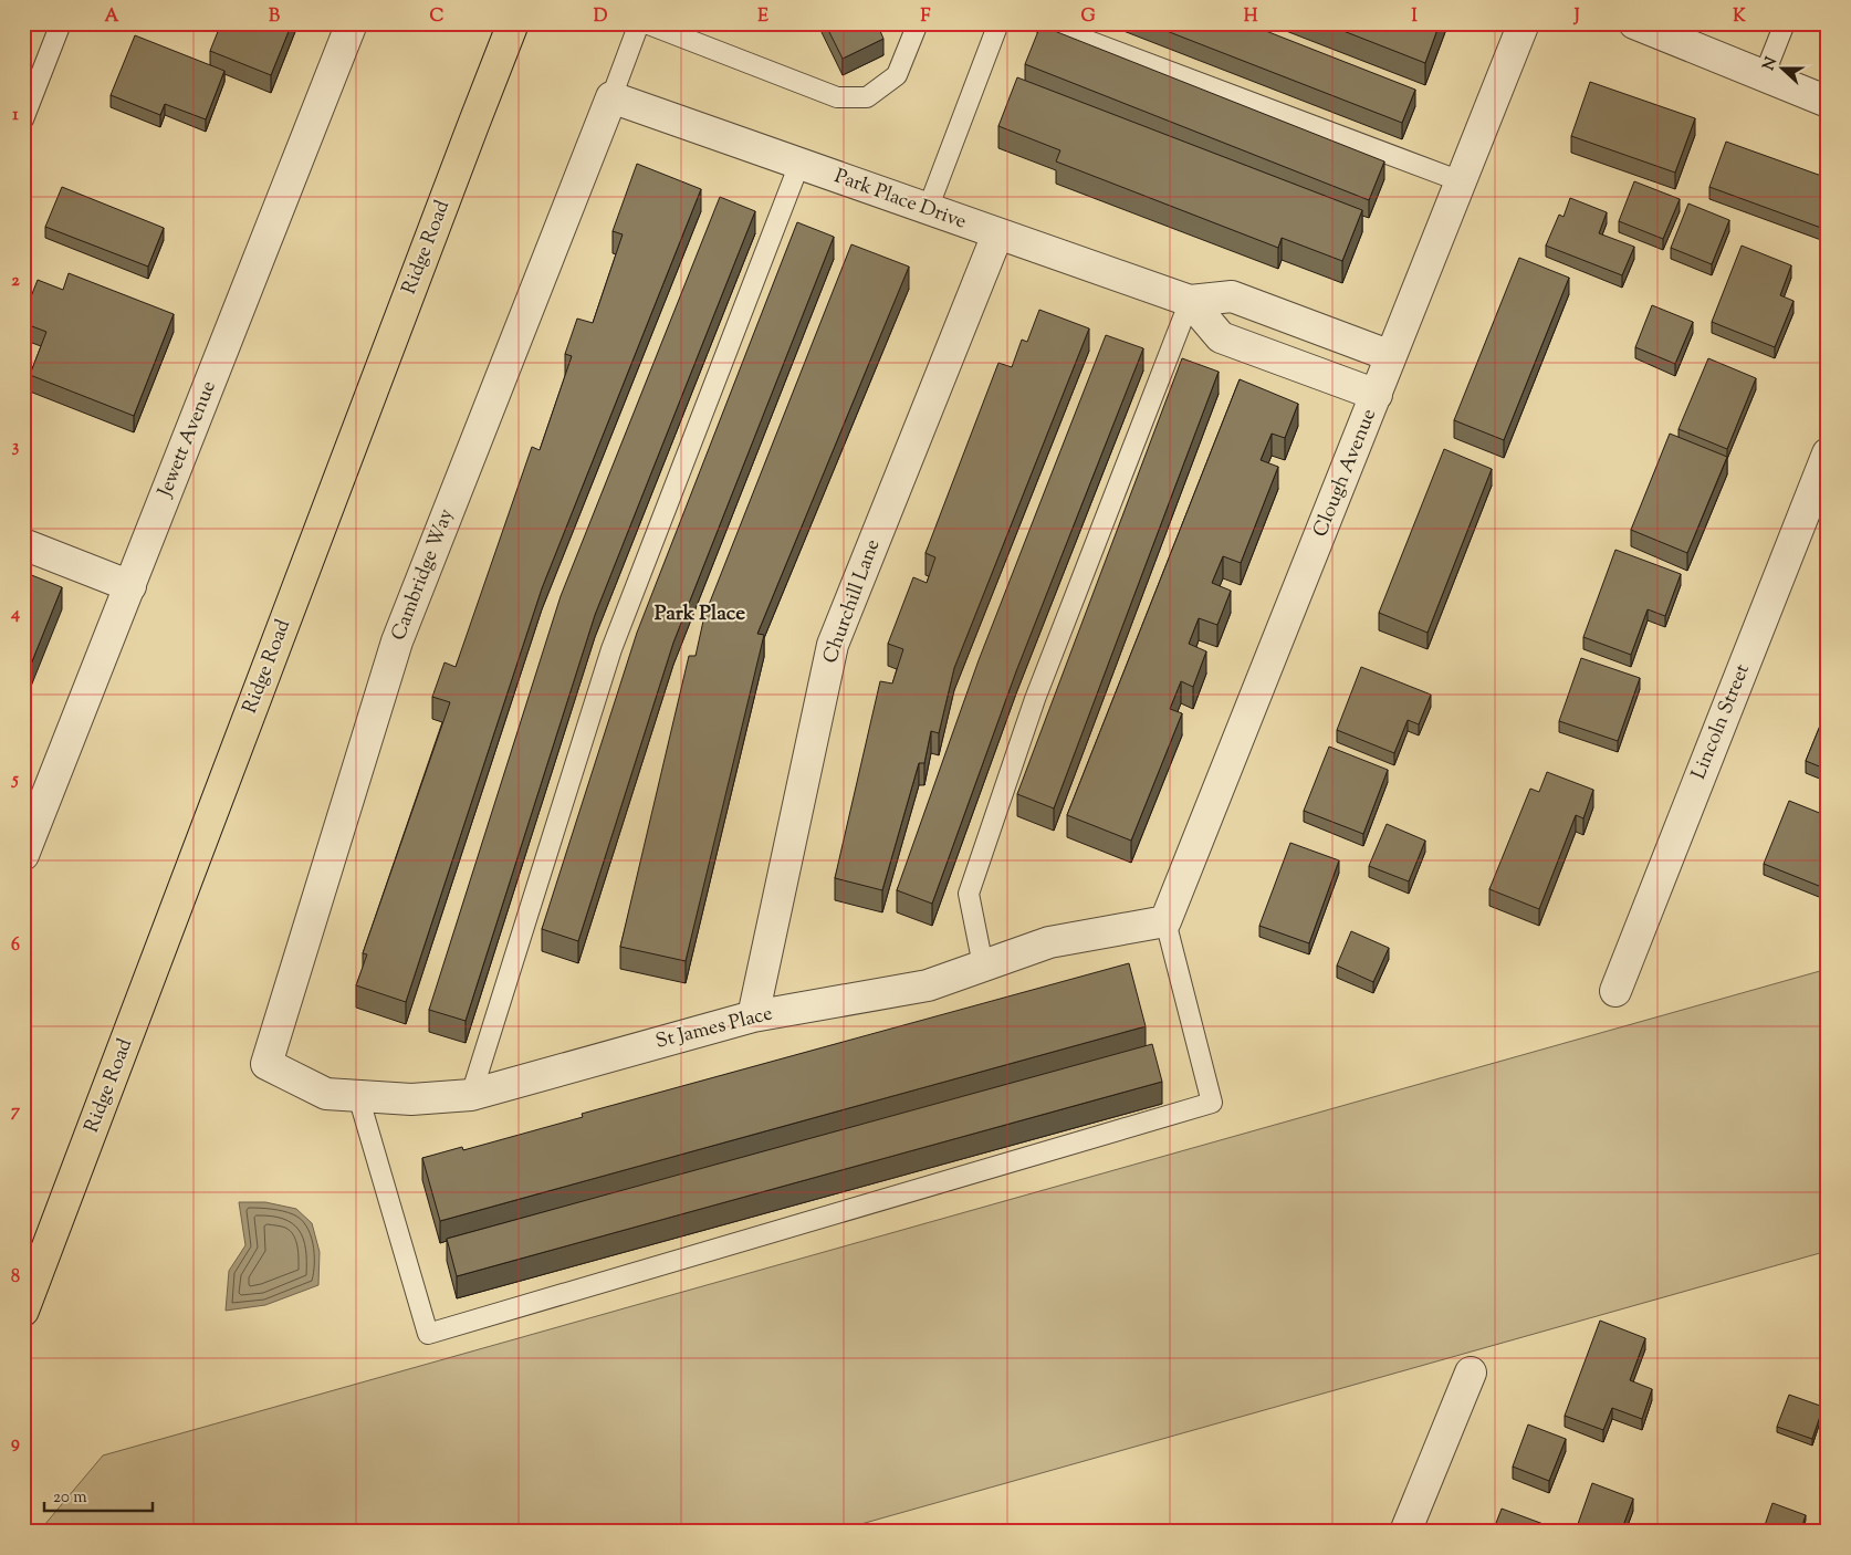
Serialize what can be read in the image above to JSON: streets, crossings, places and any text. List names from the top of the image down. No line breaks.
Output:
{"streets":{"main road":["Ridge Road"],"street":["Park Place Drive","Jewett Avenue","Clough Avenue","Cambridge Way","Churchill Lane","Lincoln Street","St James Place"]},"crossings":[["Park Place Drive","Clough Avenue"],["Park Place Drive","Cambridge Way"],["Park Place Drive","Churchill Lane"],["Clough Avenue","St James Place"],["Cambridge Way","St James Place"],["Churchill Lane","St James Place"]],"districts":["Park Place"],"scale_bar":"20 m","north":"left","grid":{"columns":["A","B","C","D","E","F","G","H","I","J","K"],"rows":["1","2","3","4","5","6","7","8","9"]}}
